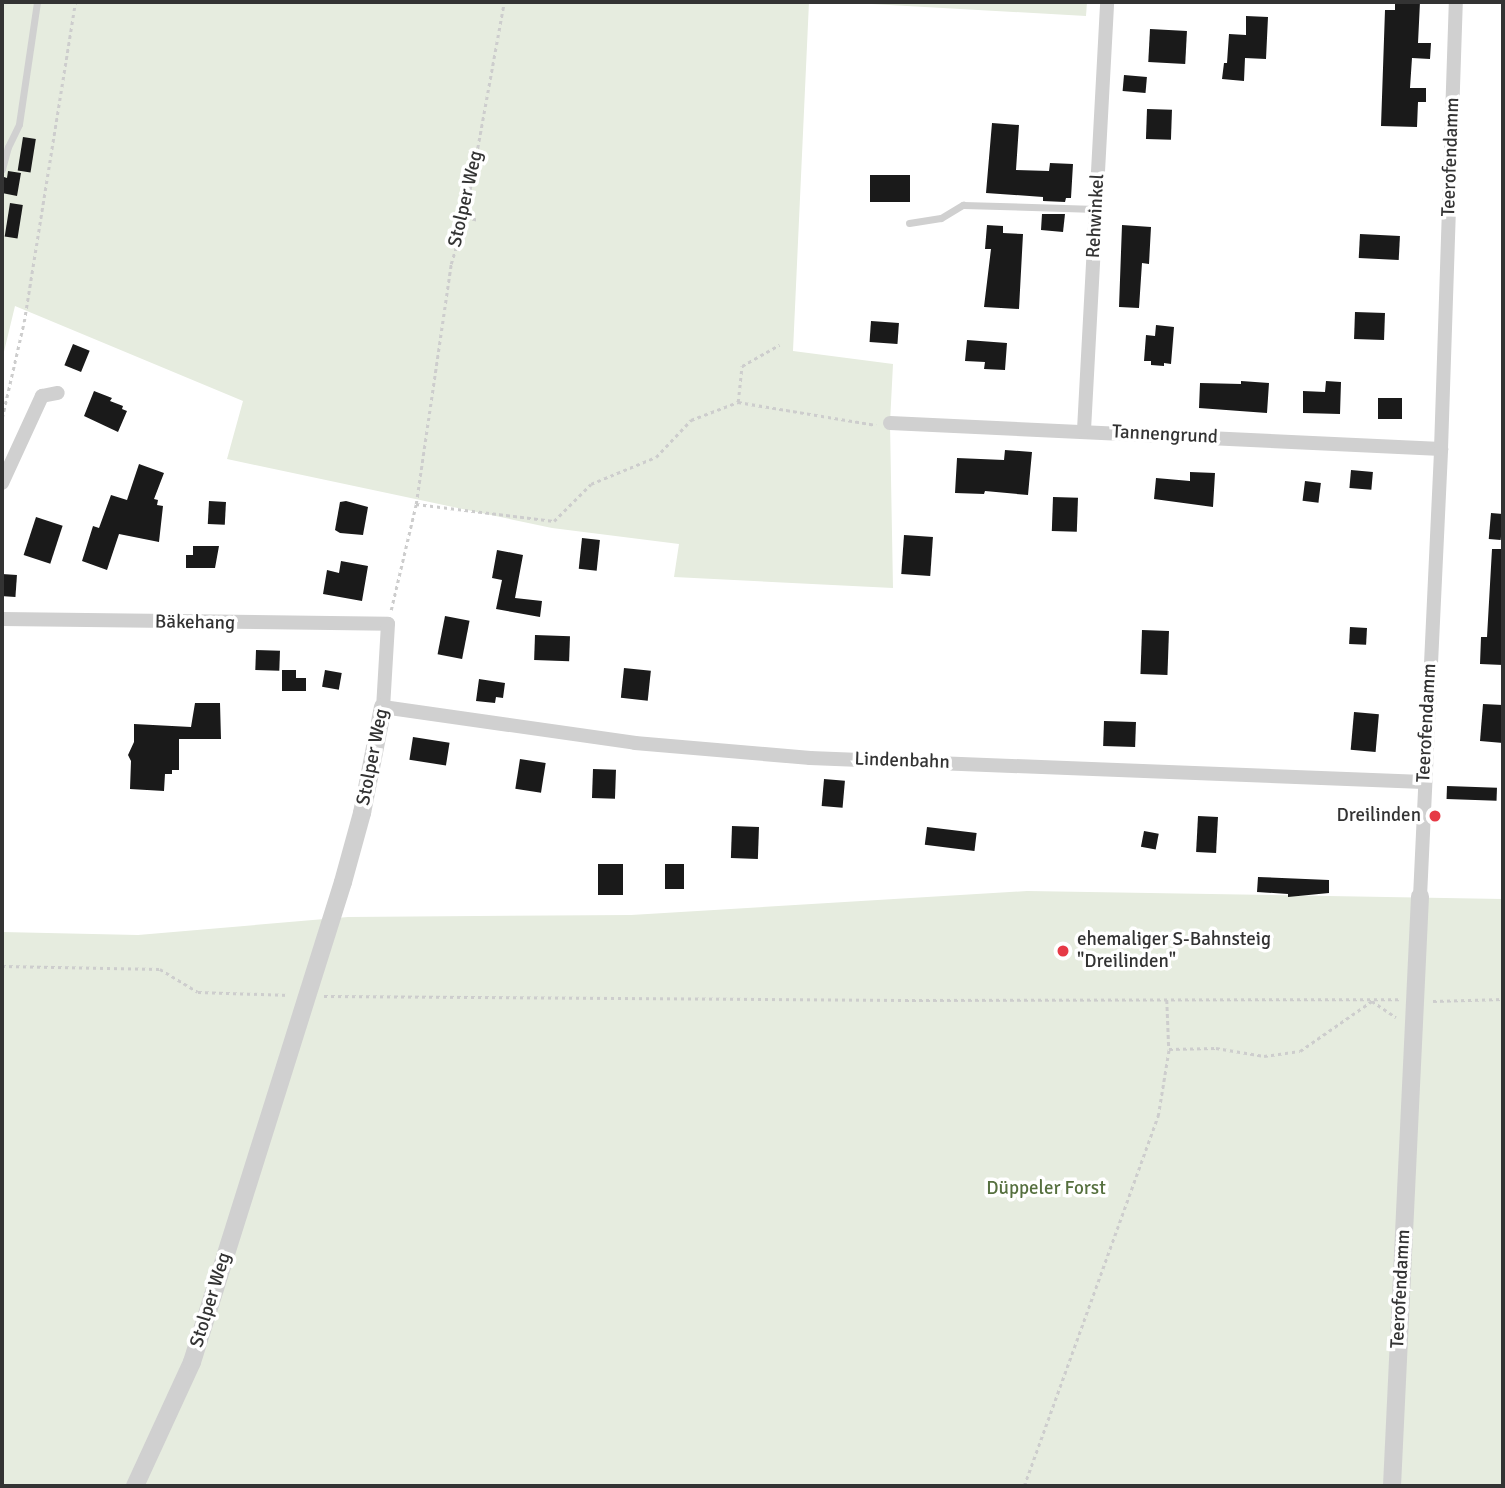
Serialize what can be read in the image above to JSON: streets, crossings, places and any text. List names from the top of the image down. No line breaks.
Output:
{"streets":{"street":["Teerofendamm","Stolper Weg","Rehwinkel","Tannengrund","Bäkehang","Lindenbahn"]},"crossings":[["Teerofendamm","Tannengrund"],["Teerofendamm","Lindenbahn"],["Stolper Weg","Bäkehang"],["Stolper Weg","Lindenbahn"],["Rehwinkel","Tannengrund"]],"parks":["Düppeler Forst"],"places":["Dreilinden","ehemaliger S-Bahnsteig \"Dreilinden\""]}
